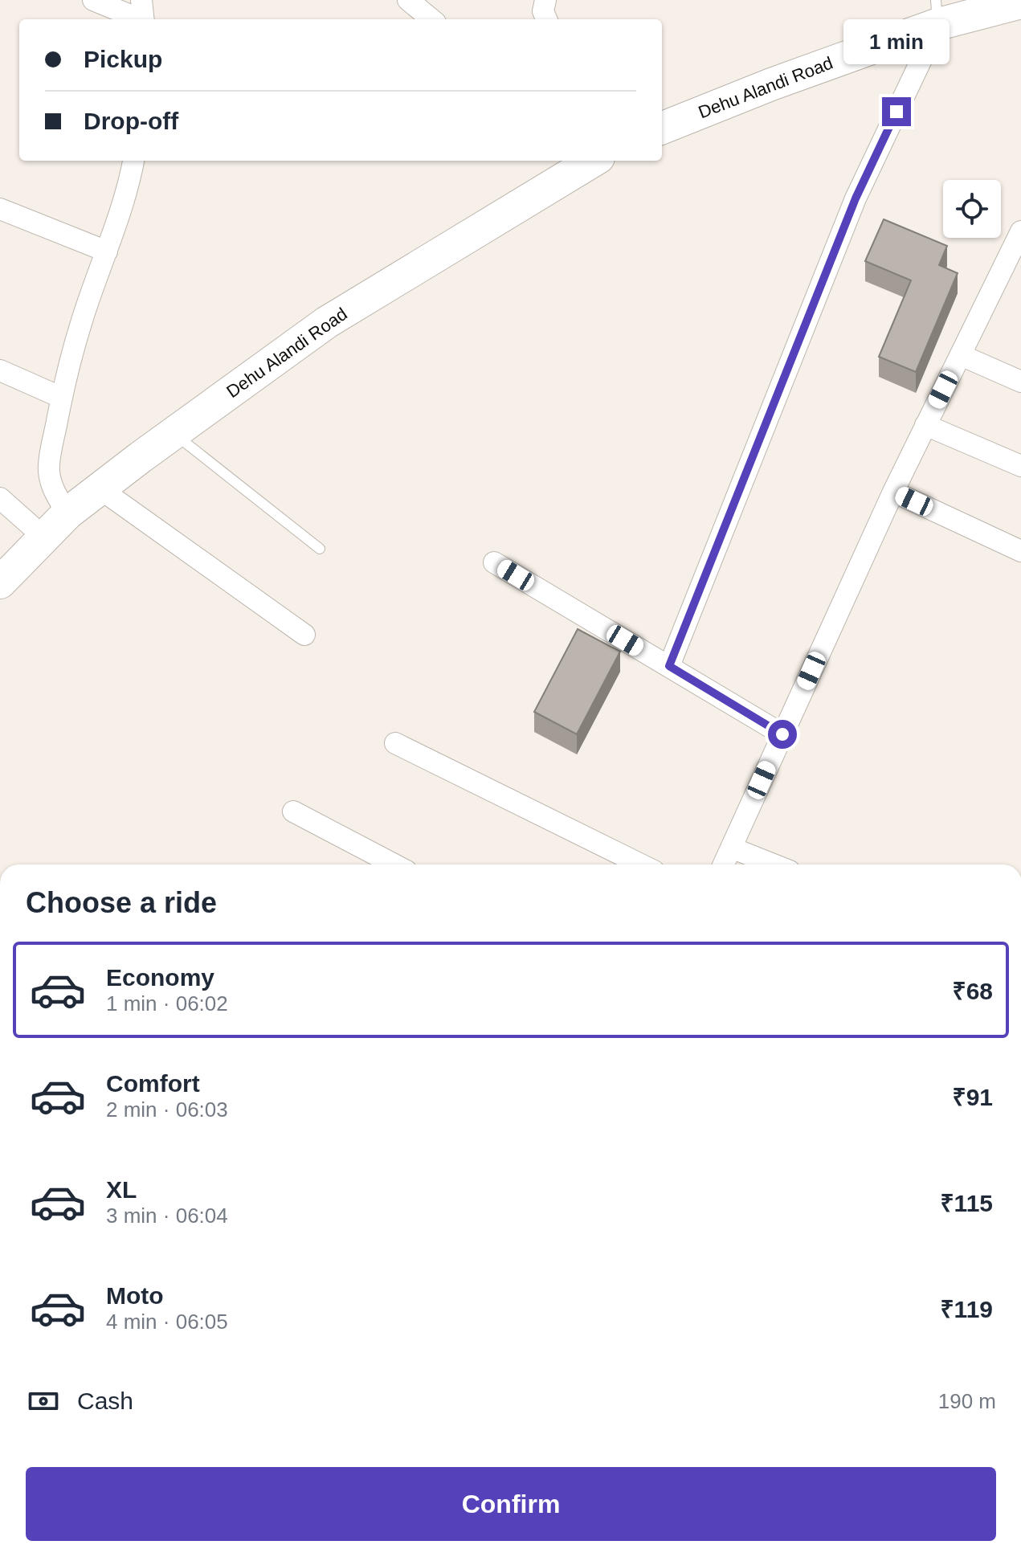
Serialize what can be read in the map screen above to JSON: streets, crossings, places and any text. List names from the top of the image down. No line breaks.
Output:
{"streets":{"main road":["Dehu Alandi Road"]},"page":{"bubble":"1 min","banner":["Pickup","Drop-off"],"heading":"Choose a ride","list":[{"name":"Economy","note":"1 min · 06:02","value":"₹68"},{"name":"Comfort","note":"2 min · 06:03","value":"₹91"},{"name":"XL","note":"3 min · 06:04","value":"₹115"},{"name":"Moto","note":"4 min · 06:05","value":"₹119"}],"pay":["Cash","190 m"],"buttons":"Confirm"}}
